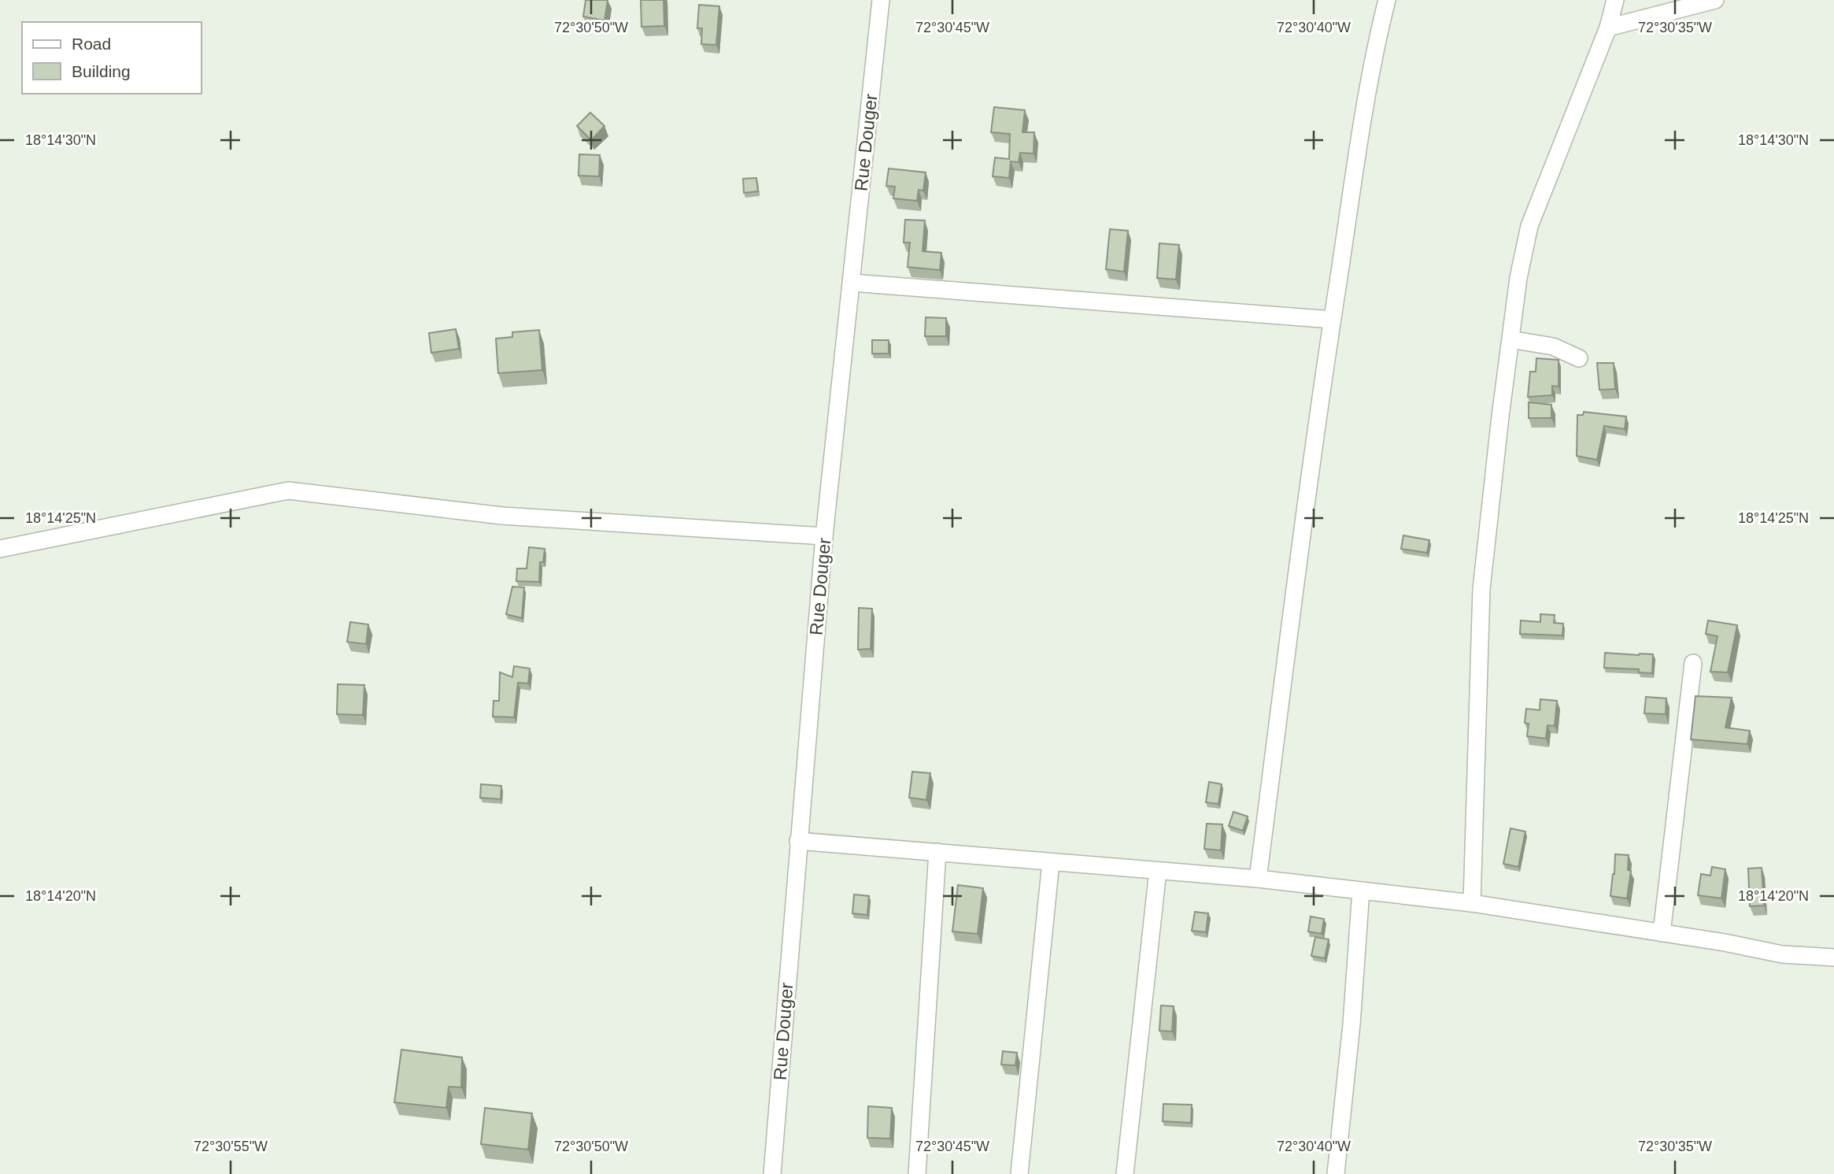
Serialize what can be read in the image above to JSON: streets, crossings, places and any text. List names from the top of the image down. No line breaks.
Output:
{"streets":{"street":["Rue Douger"]},"legend":["Road","Building"],"coordinates":["72°30'50\"W","72°30'45\"W","72°30'40\"W","72°30'35\"W","18°14'30\"N","18°14'25\"N","18°14'20\"N","72°30'55\"W"]}
